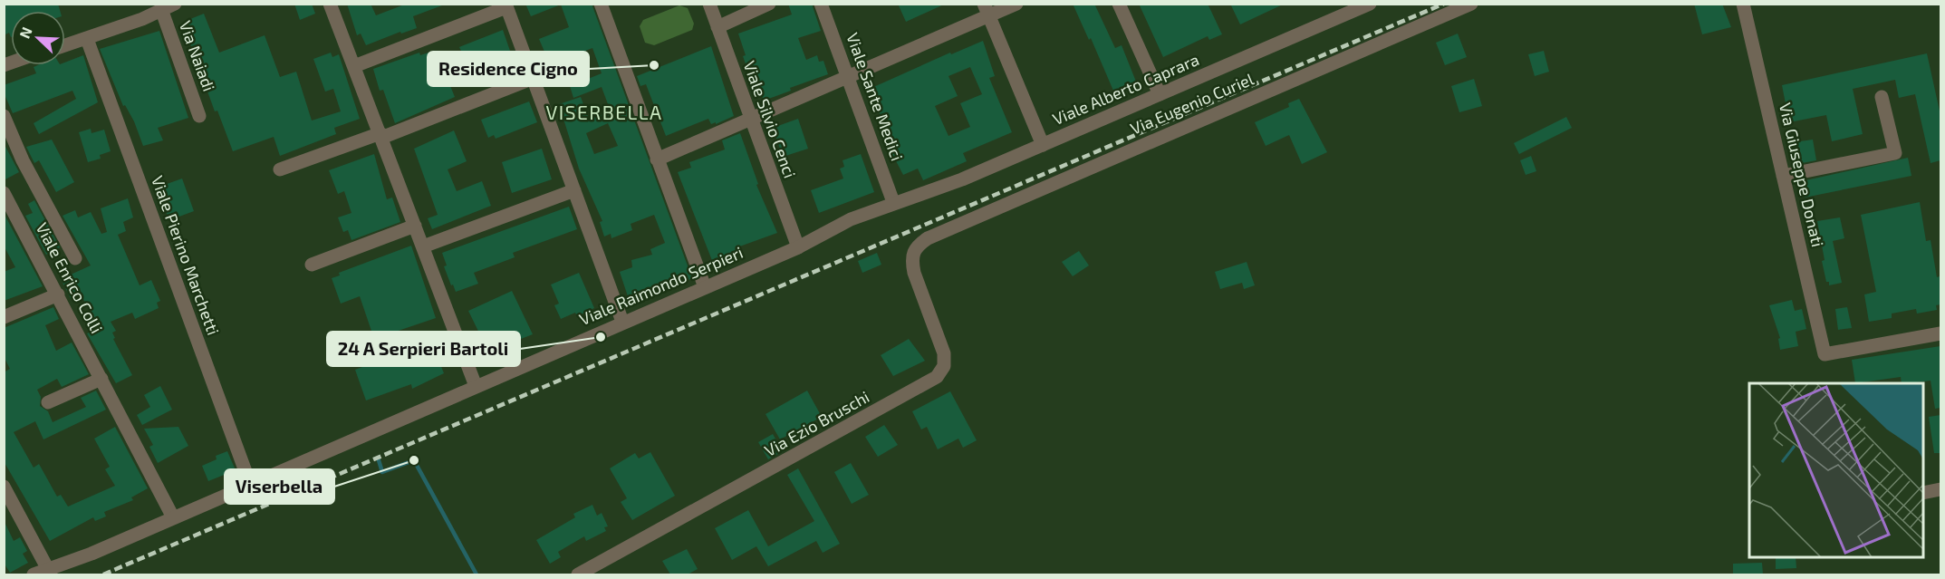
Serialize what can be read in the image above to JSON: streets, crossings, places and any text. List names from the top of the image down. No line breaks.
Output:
{"streets":{"street":["Via Naiadi","Viale Alberto Caprara","Viale Sante Medici","Via Eugenio Curiel","Viale Silvio Cenci","Via Giuseppe Donati","Viale Pierino Marchetti","Viale Enrico Colli","Viale Raimondo Serpieri","Via Ezio Bruschi"]},"crossings":[["Viale Alberto Caprara","Viale Sante Medici"],["Viale Alberto Caprara","Viale Raimondo Serpieri"],["Viale Sante Medici","Viale Raimondo Serpieri"],["Via Eugenio Curiel","Via Ezio Bruschi"],["Viale Silvio Cenci","Viale Raimondo Serpieri"],["Viale Pierino Marchetti","Viale Raimondo Serpieri"],["Viale Enrico Colli","Viale Raimondo Serpieri"]],"districts":["VISERBELLA"],"places":["Residence Cigno","24 A Serpieri Bartoli","Viserbella"],"north":"top left"}
